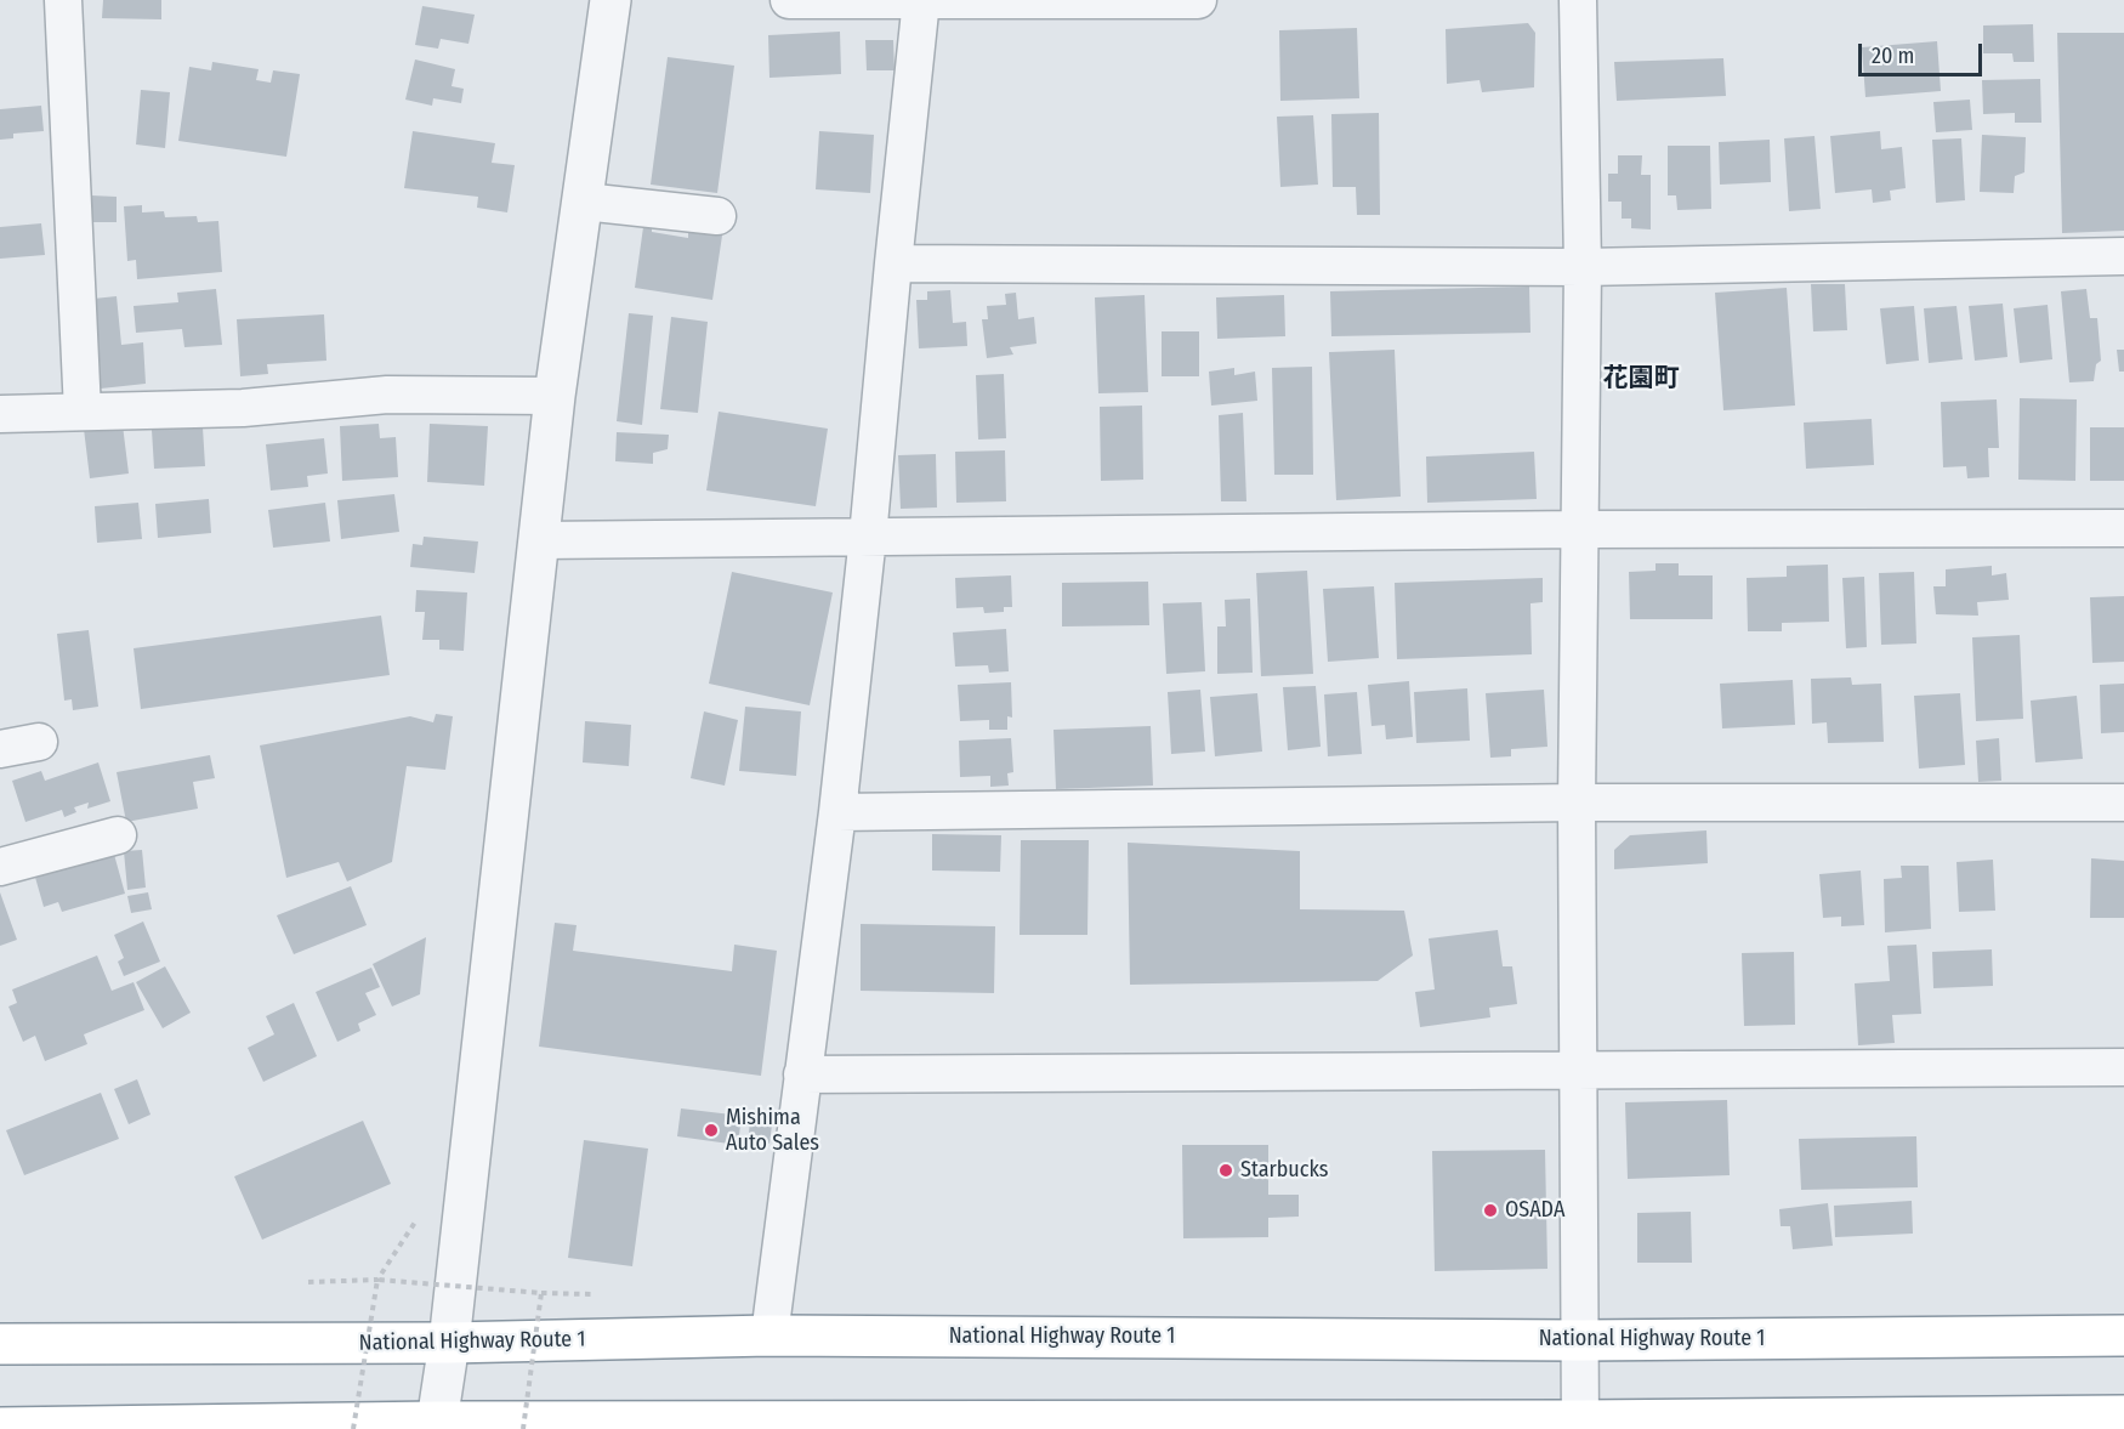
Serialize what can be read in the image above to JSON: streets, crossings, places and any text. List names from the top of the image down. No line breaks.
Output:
{"streets":{"highway":["National Highway Route 1"]},"districts":["花園町"],"places":["Mishima Auto Sales","Starbucks","OSADA"],"scale_bar":"20 m"}
